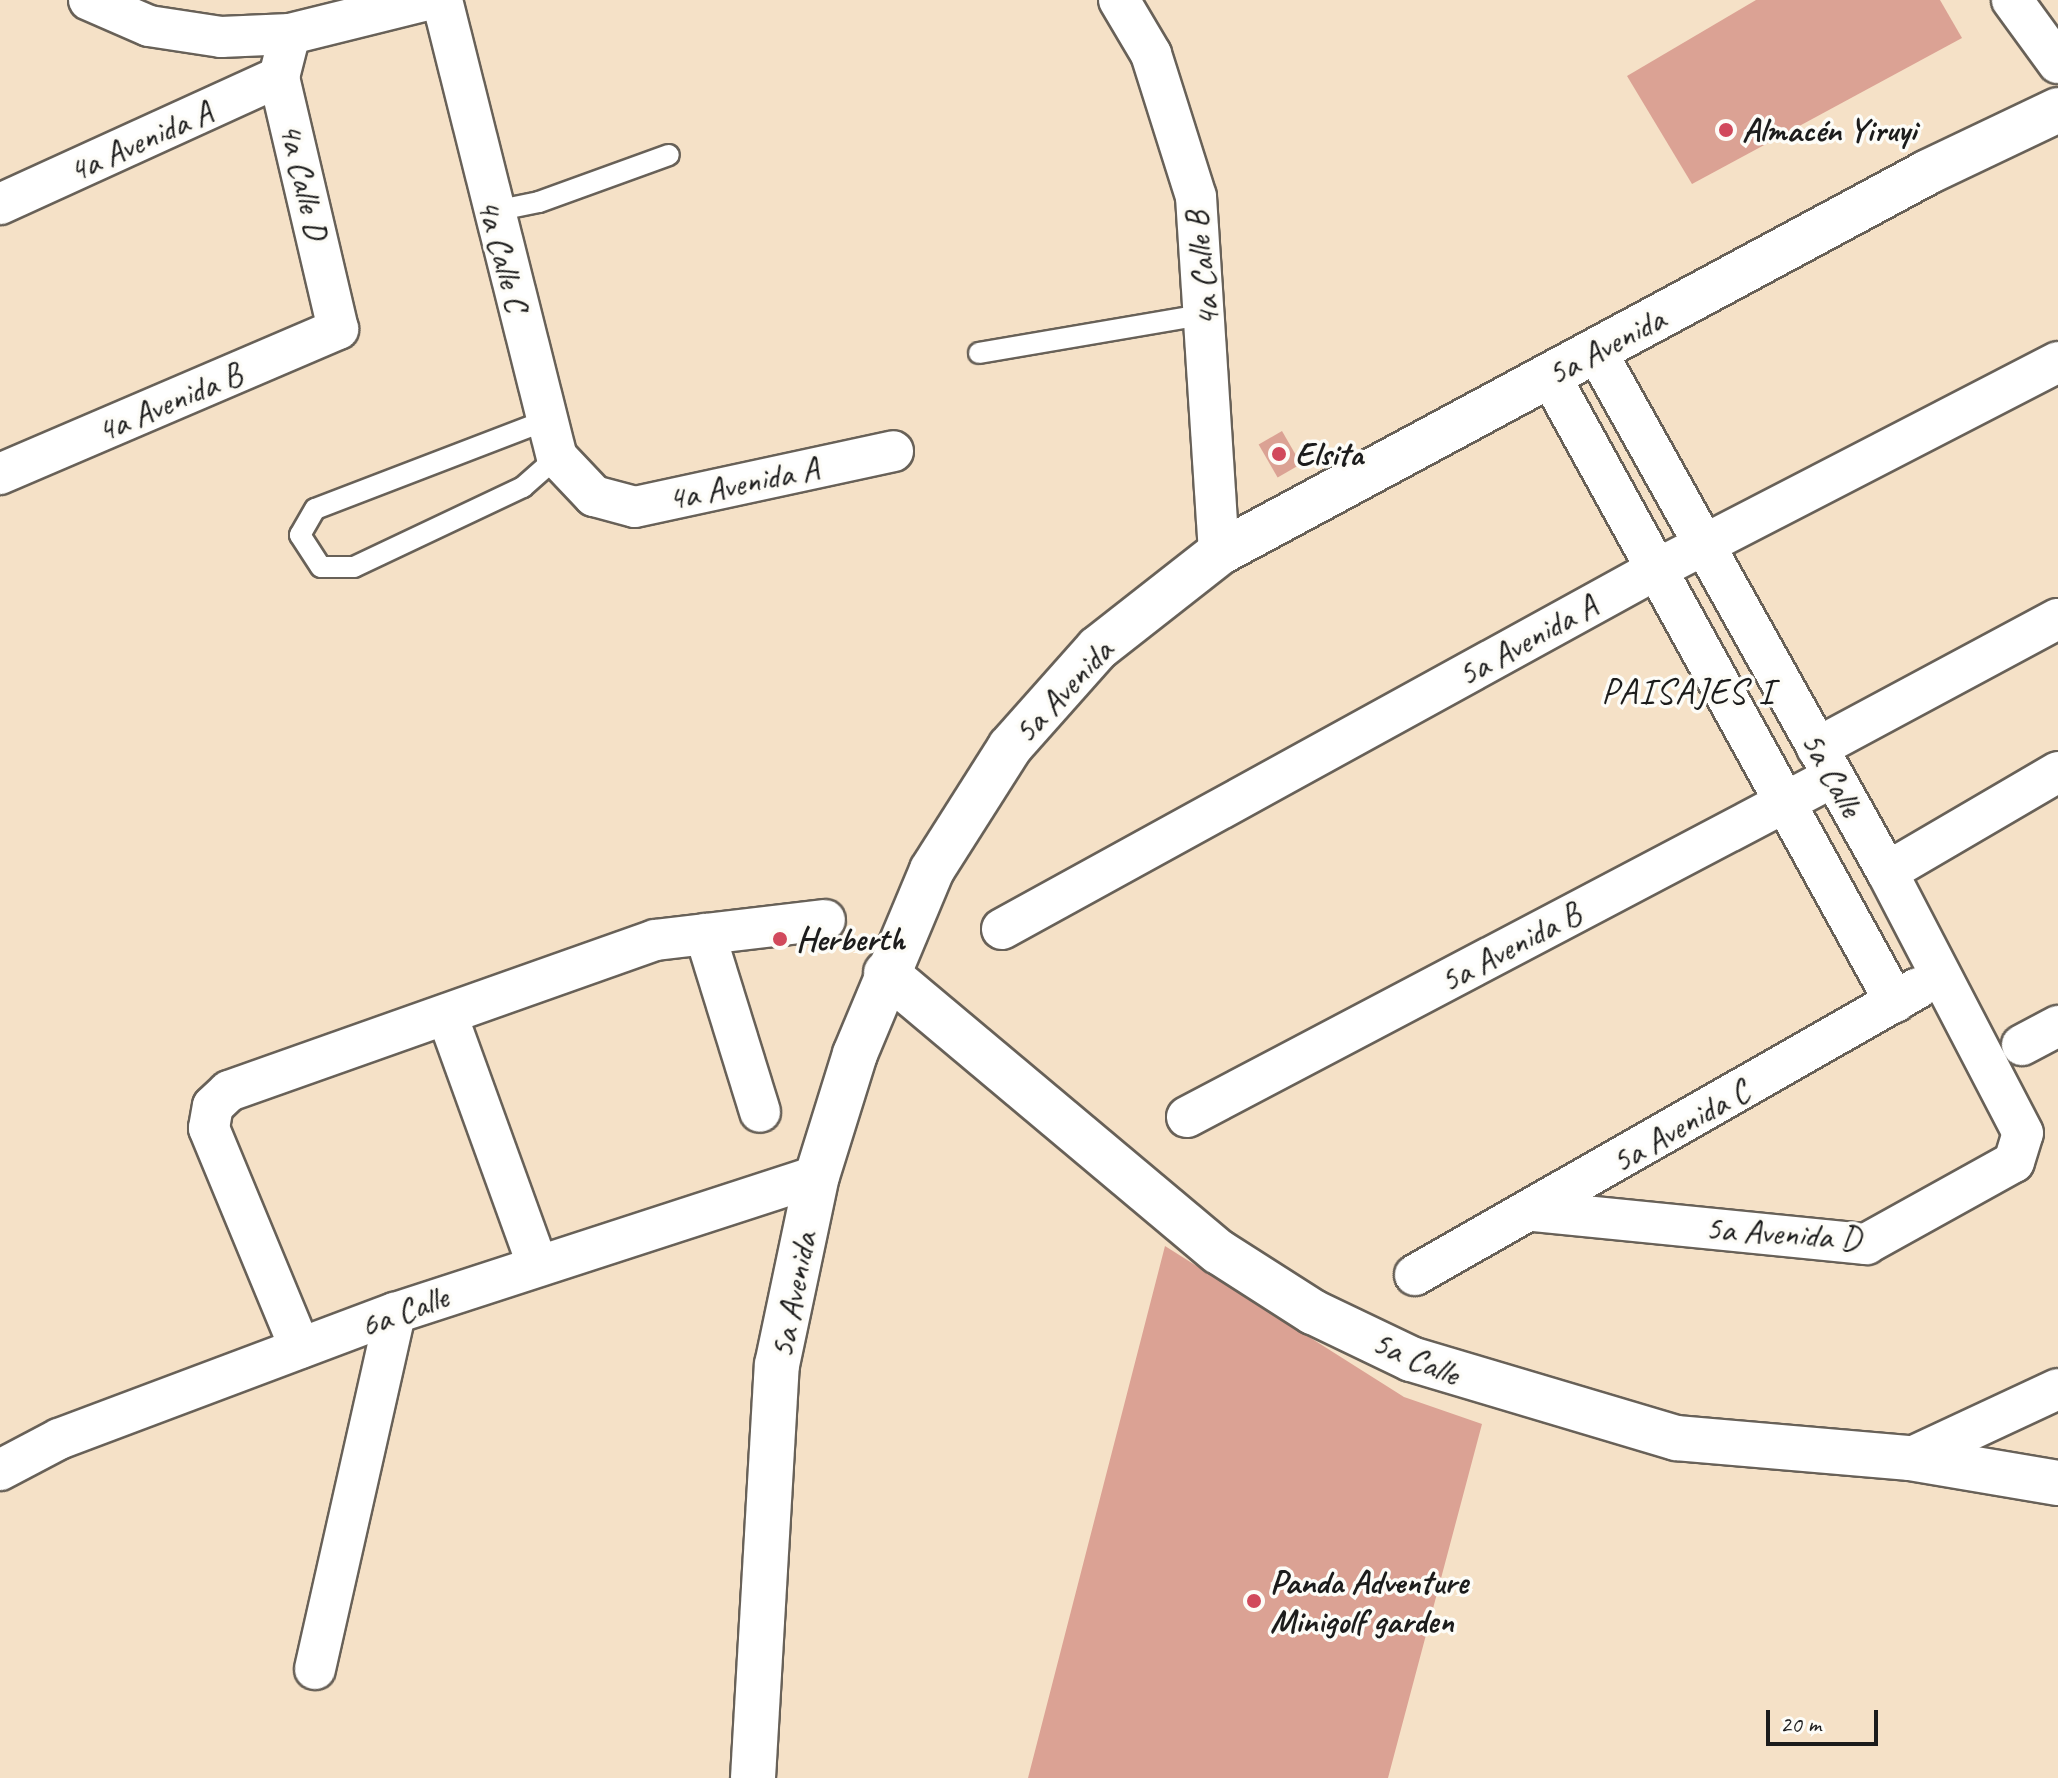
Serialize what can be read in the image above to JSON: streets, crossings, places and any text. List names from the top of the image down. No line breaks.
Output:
{"streets":{"street":["4a Avenida A","4a Calle D","4a Calle C","4a Calle B","5a Avenida","4a Avenida B","5a Avenida A","5a Calle","5a Avenida B","5a Avenida C","5a Avenida D","6a Calle"]},"crossings":[["4a Avenida A","4a Calle D"],["4a Avenida A","4a Calle C"],["4a Calle D","4a Avenida B"],["4a Calle B","5a Avenida"],["5a Avenida","5a Calle"],["5a Avenida","6a Calle"],["5a Avenida A","5a Calle"],["5a Calle","5a Avenida B"],["5a Calle","5a Avenida C"],["5a Calle","5a Avenida D"],["5a Avenida C","5a Avenida D"]],"districts":["PAISAJES I"],"places":["Almacén Yiruyi","Elsita","Herberth","Panda Adventure Minigolf garden"],"scale_bar":"20 m"}
